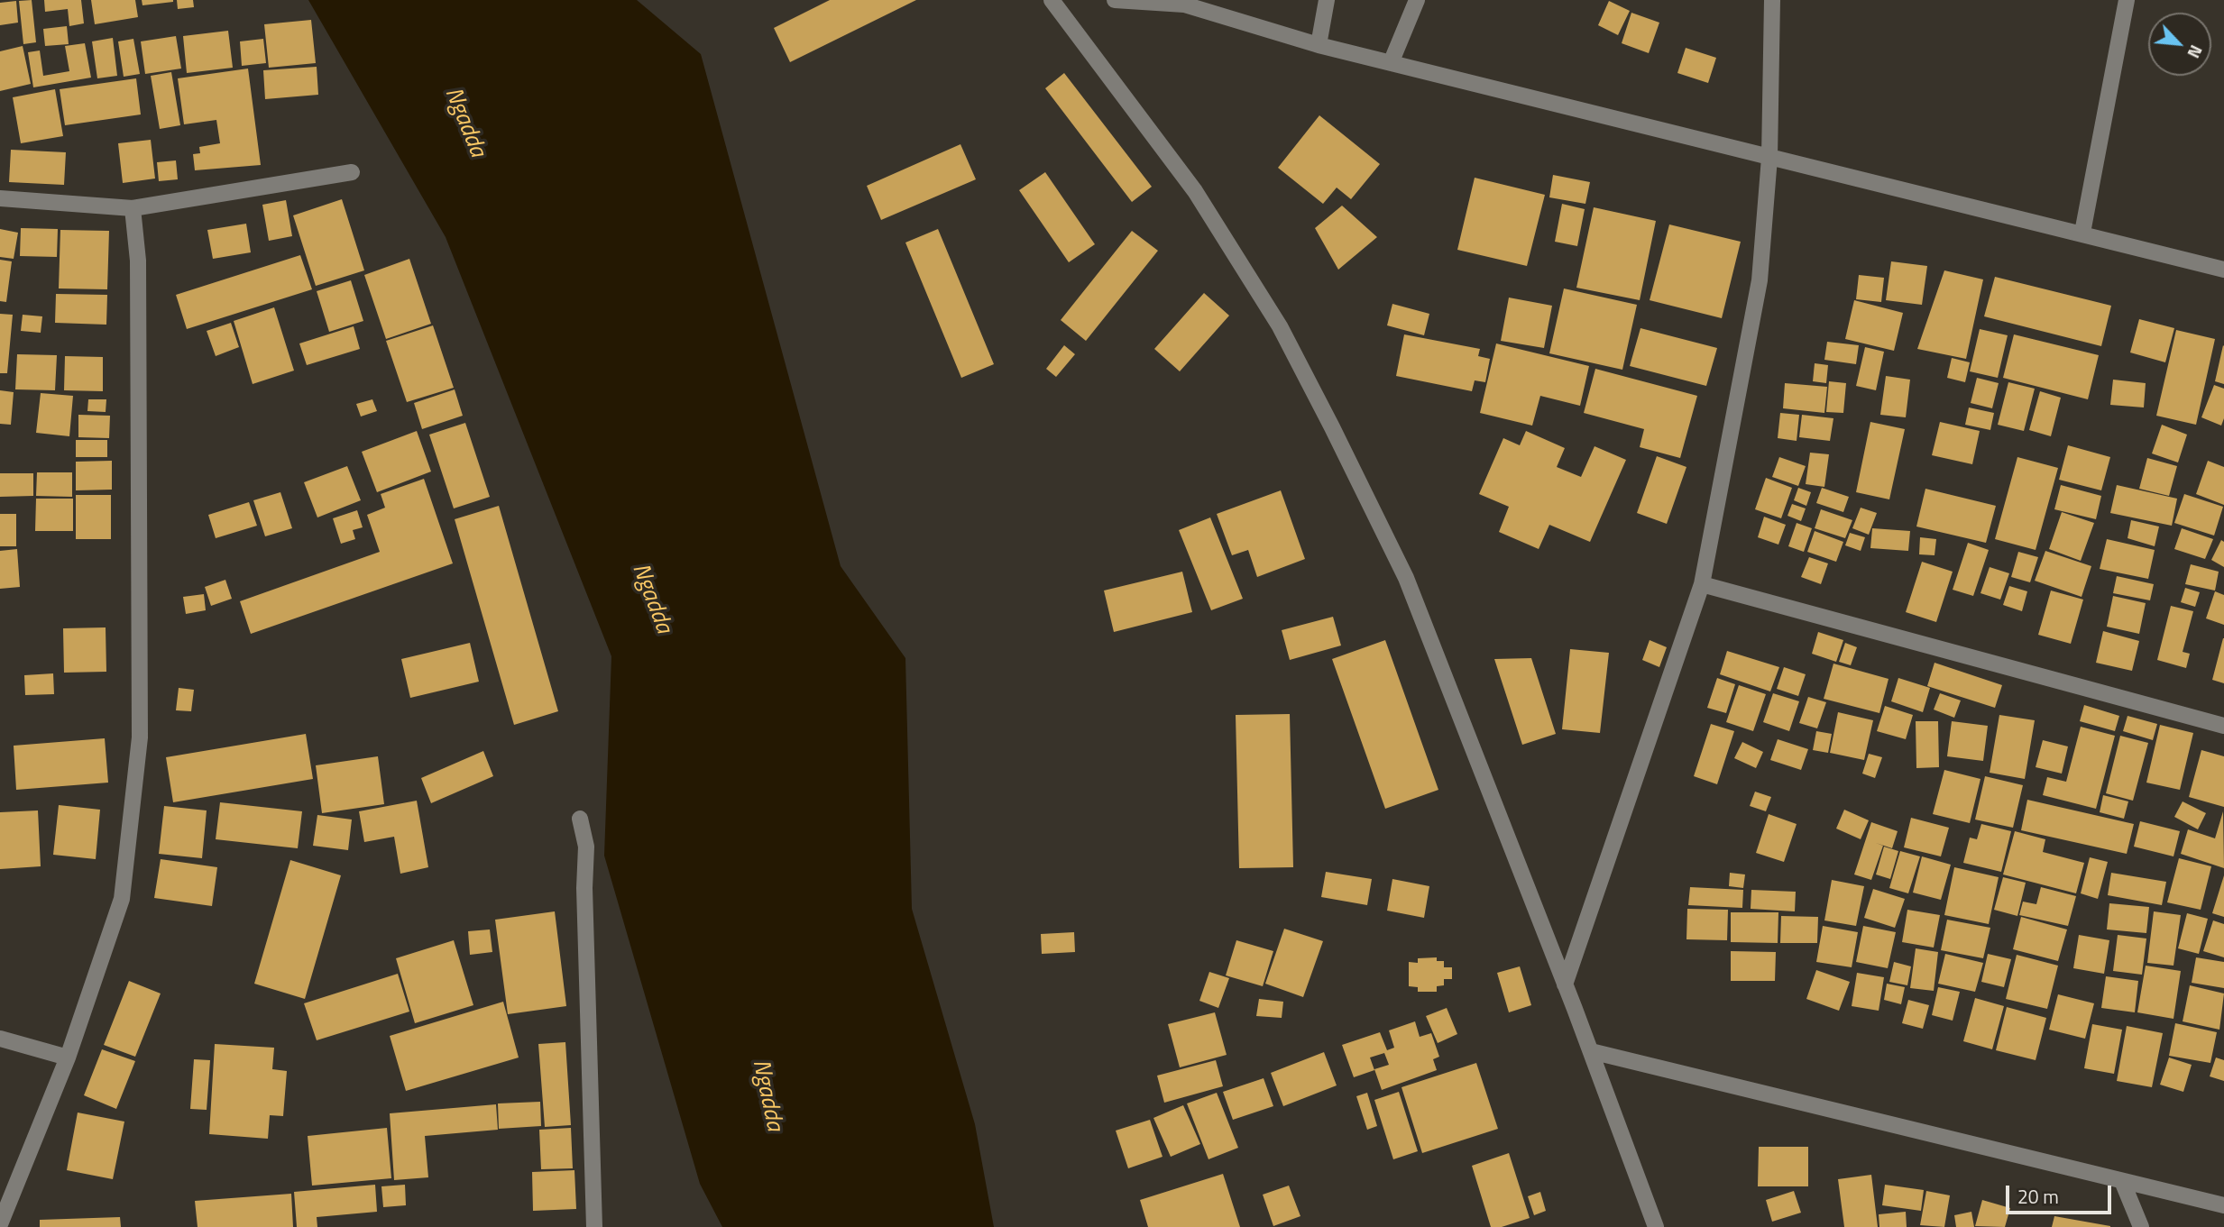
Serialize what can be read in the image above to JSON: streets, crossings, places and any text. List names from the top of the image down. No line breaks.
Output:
{"water":["Ngadda"],"scale_bar":"20 m","north":"bottom right"}
